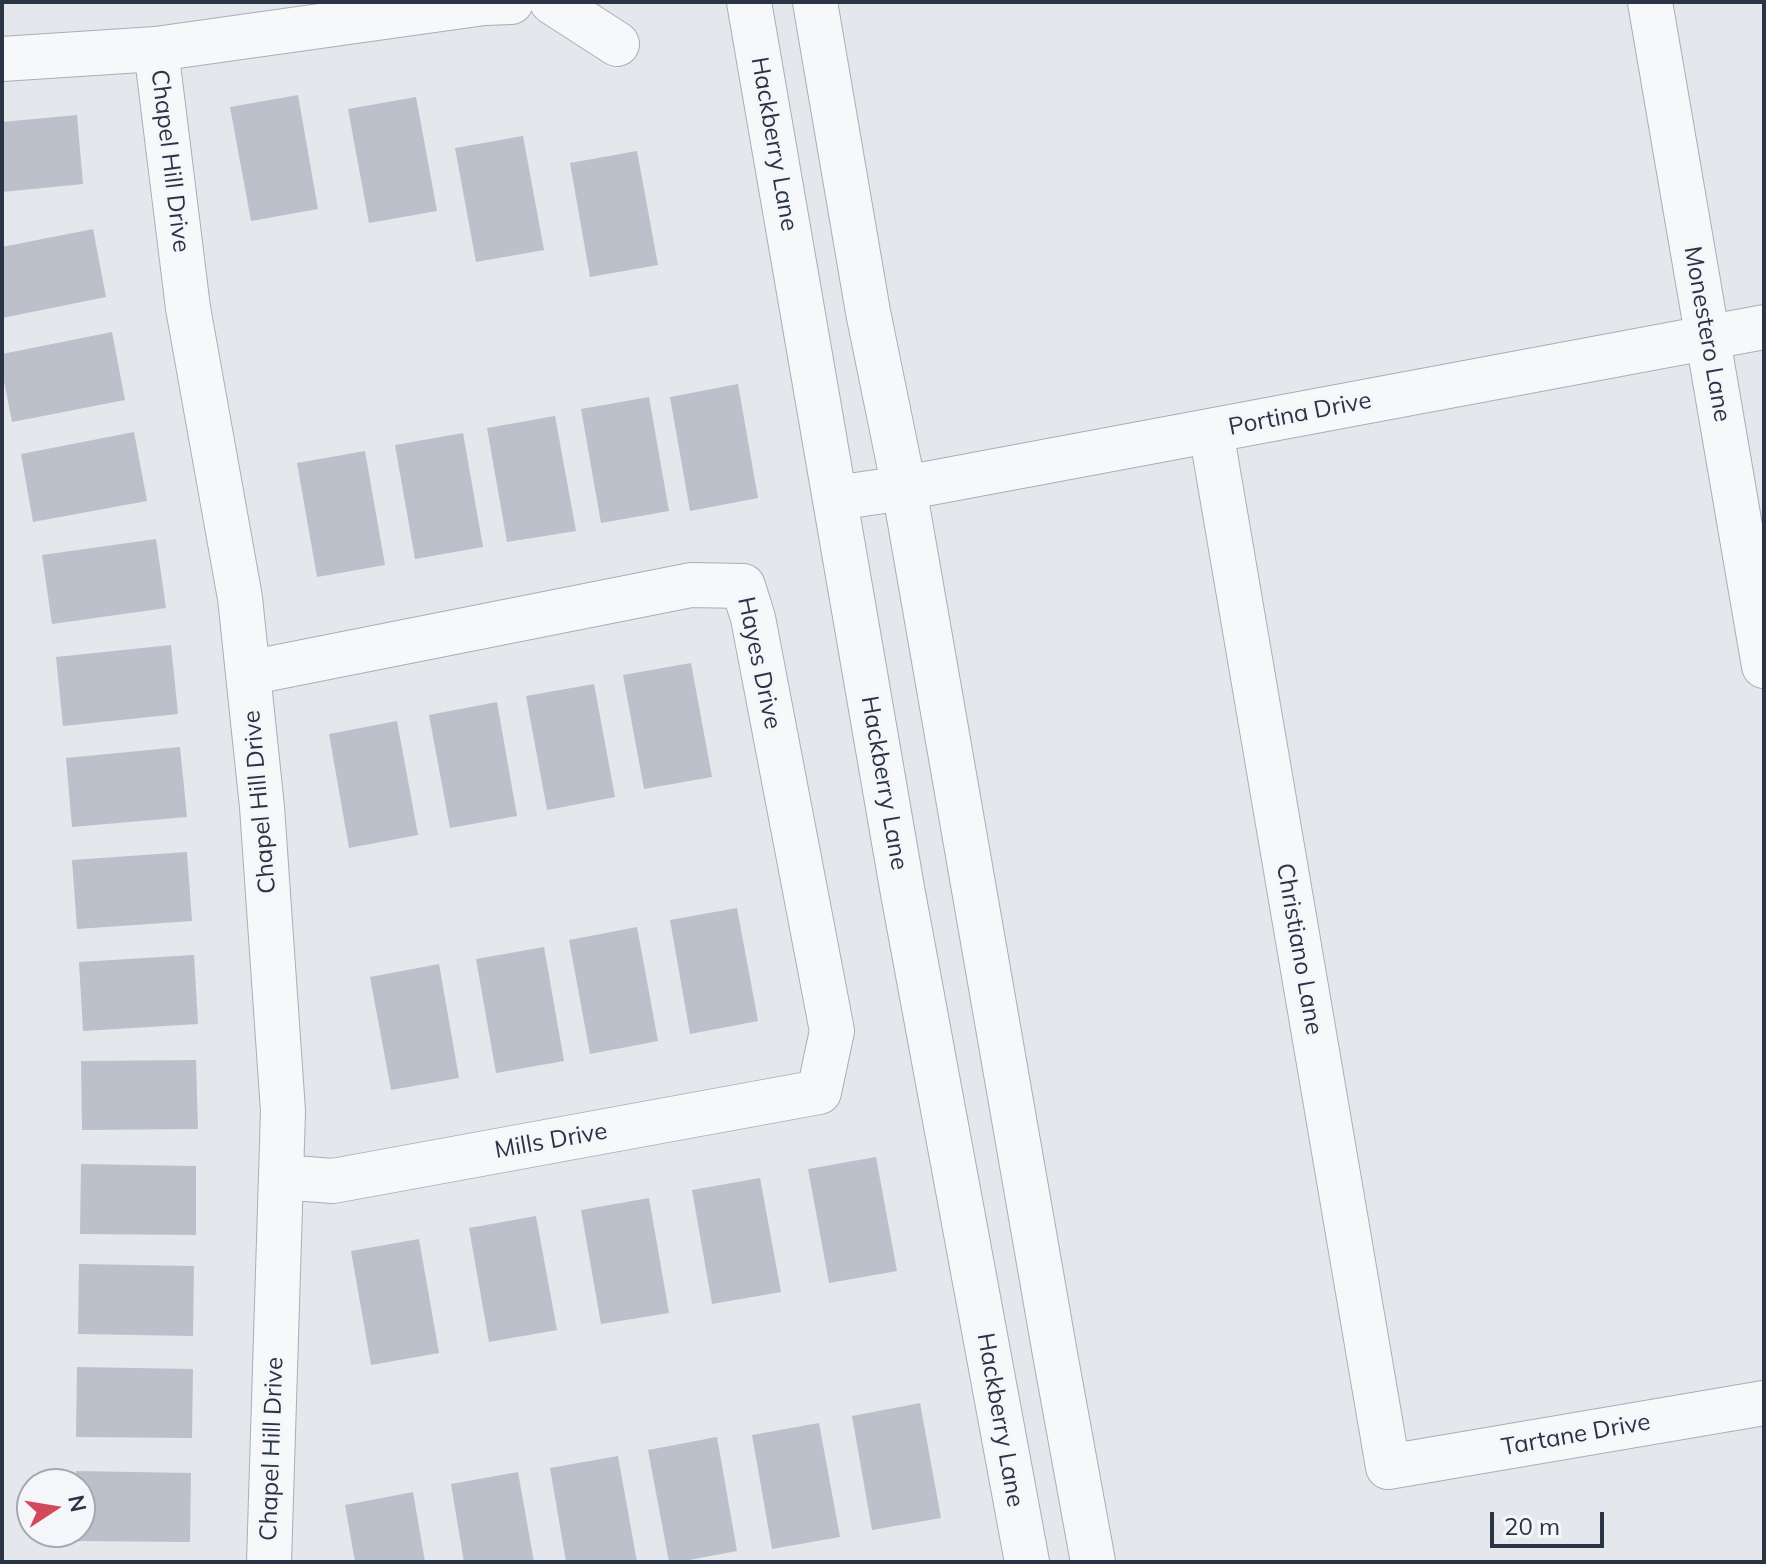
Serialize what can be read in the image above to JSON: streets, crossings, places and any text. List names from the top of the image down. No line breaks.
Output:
{"streets":{"street":["Hackberry Lane","Chapel Hill Drive","Monestero Lane","Portina Drive","Hayes Drive","Christiano Lane","Mills Drive","Tartane Drive"]},"crossings":[["Hackberry Lane","Portina Drive"],["Chapel Hill Drive","Hayes Drive"],["Chapel Hill Drive","Mills Drive"],["Monestero Lane","Portina Drive"],["Portina Drive","Christiano Lane"],["Hayes Drive","Mills Drive"],["Christiano Lane","Tartane Drive"]],"scale_bar":"20 m","north":"right"}
